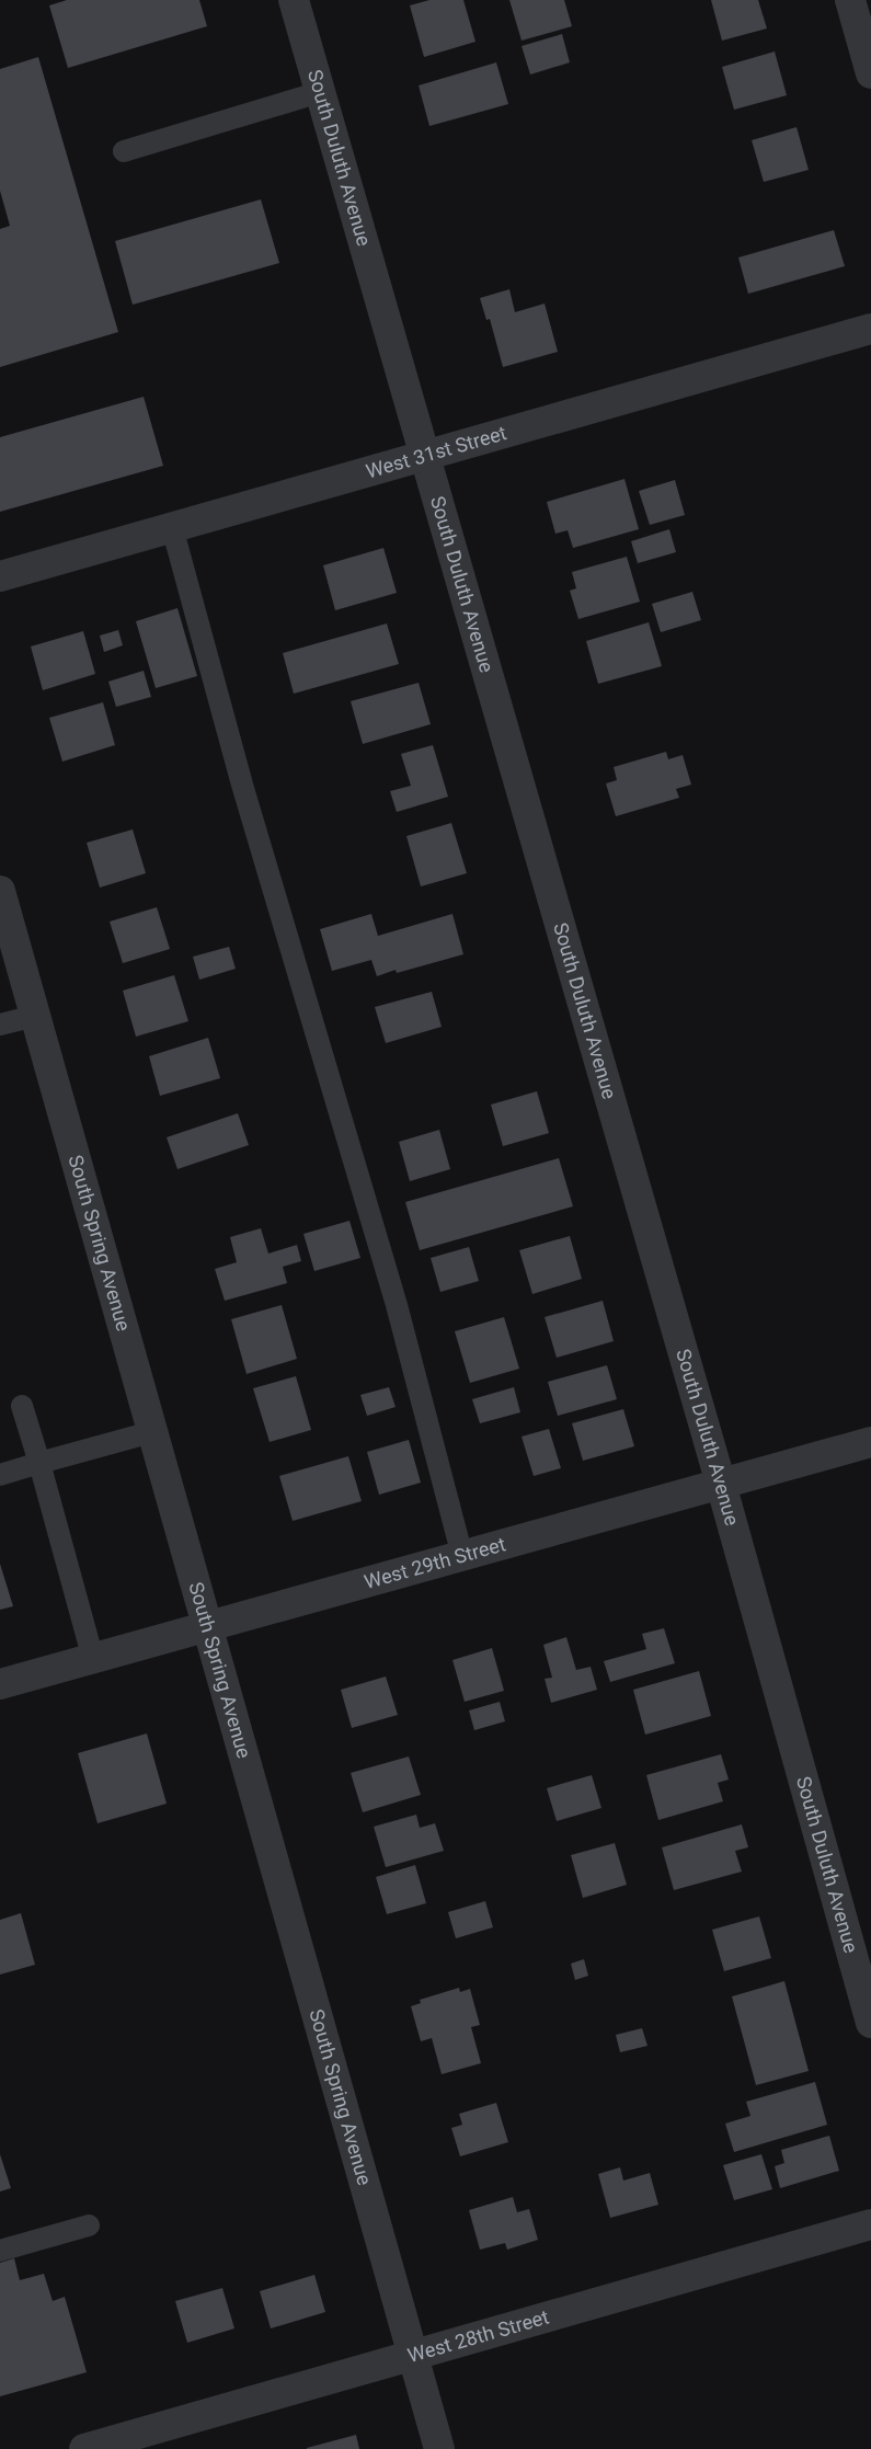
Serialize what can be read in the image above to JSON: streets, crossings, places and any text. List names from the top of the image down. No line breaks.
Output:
{"streets":{"street":["South Duluth Avenue","West 31st Street","South Spring Avenue","West 29th Street","West 28th Street"]},"crossings":[["South Duluth Avenue","West 31st Street"],["South Duluth Avenue","West 29th Street"],["South Spring Avenue","West 29th Street"],["South Spring Avenue","West 28th Street"]]}
